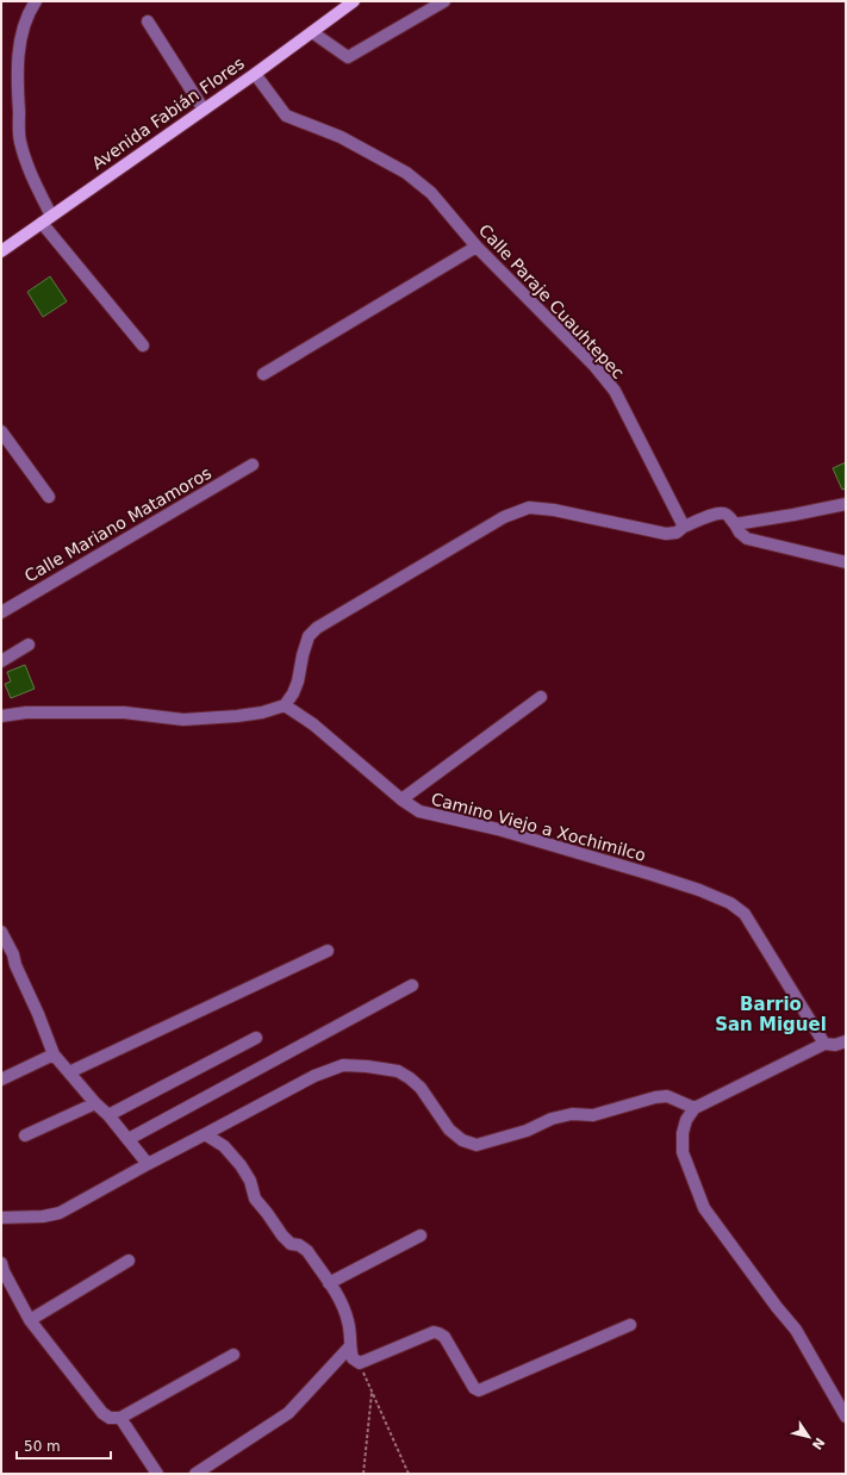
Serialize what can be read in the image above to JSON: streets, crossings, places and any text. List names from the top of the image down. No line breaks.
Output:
{"streets":{"main road":["Avenida Fabián Flores"],"street":["Calle Paraje Cuauhtepec","Calle Mariano Matamoros","Camino Viejo a Xochimilco"]},"crossings":[["Avenida Fabián Flores","Calle Paraje Cuauhtepec"]],"districts":["Barrio San Miguel"],"scale_bar":"50 m","north":"bottom right"}
